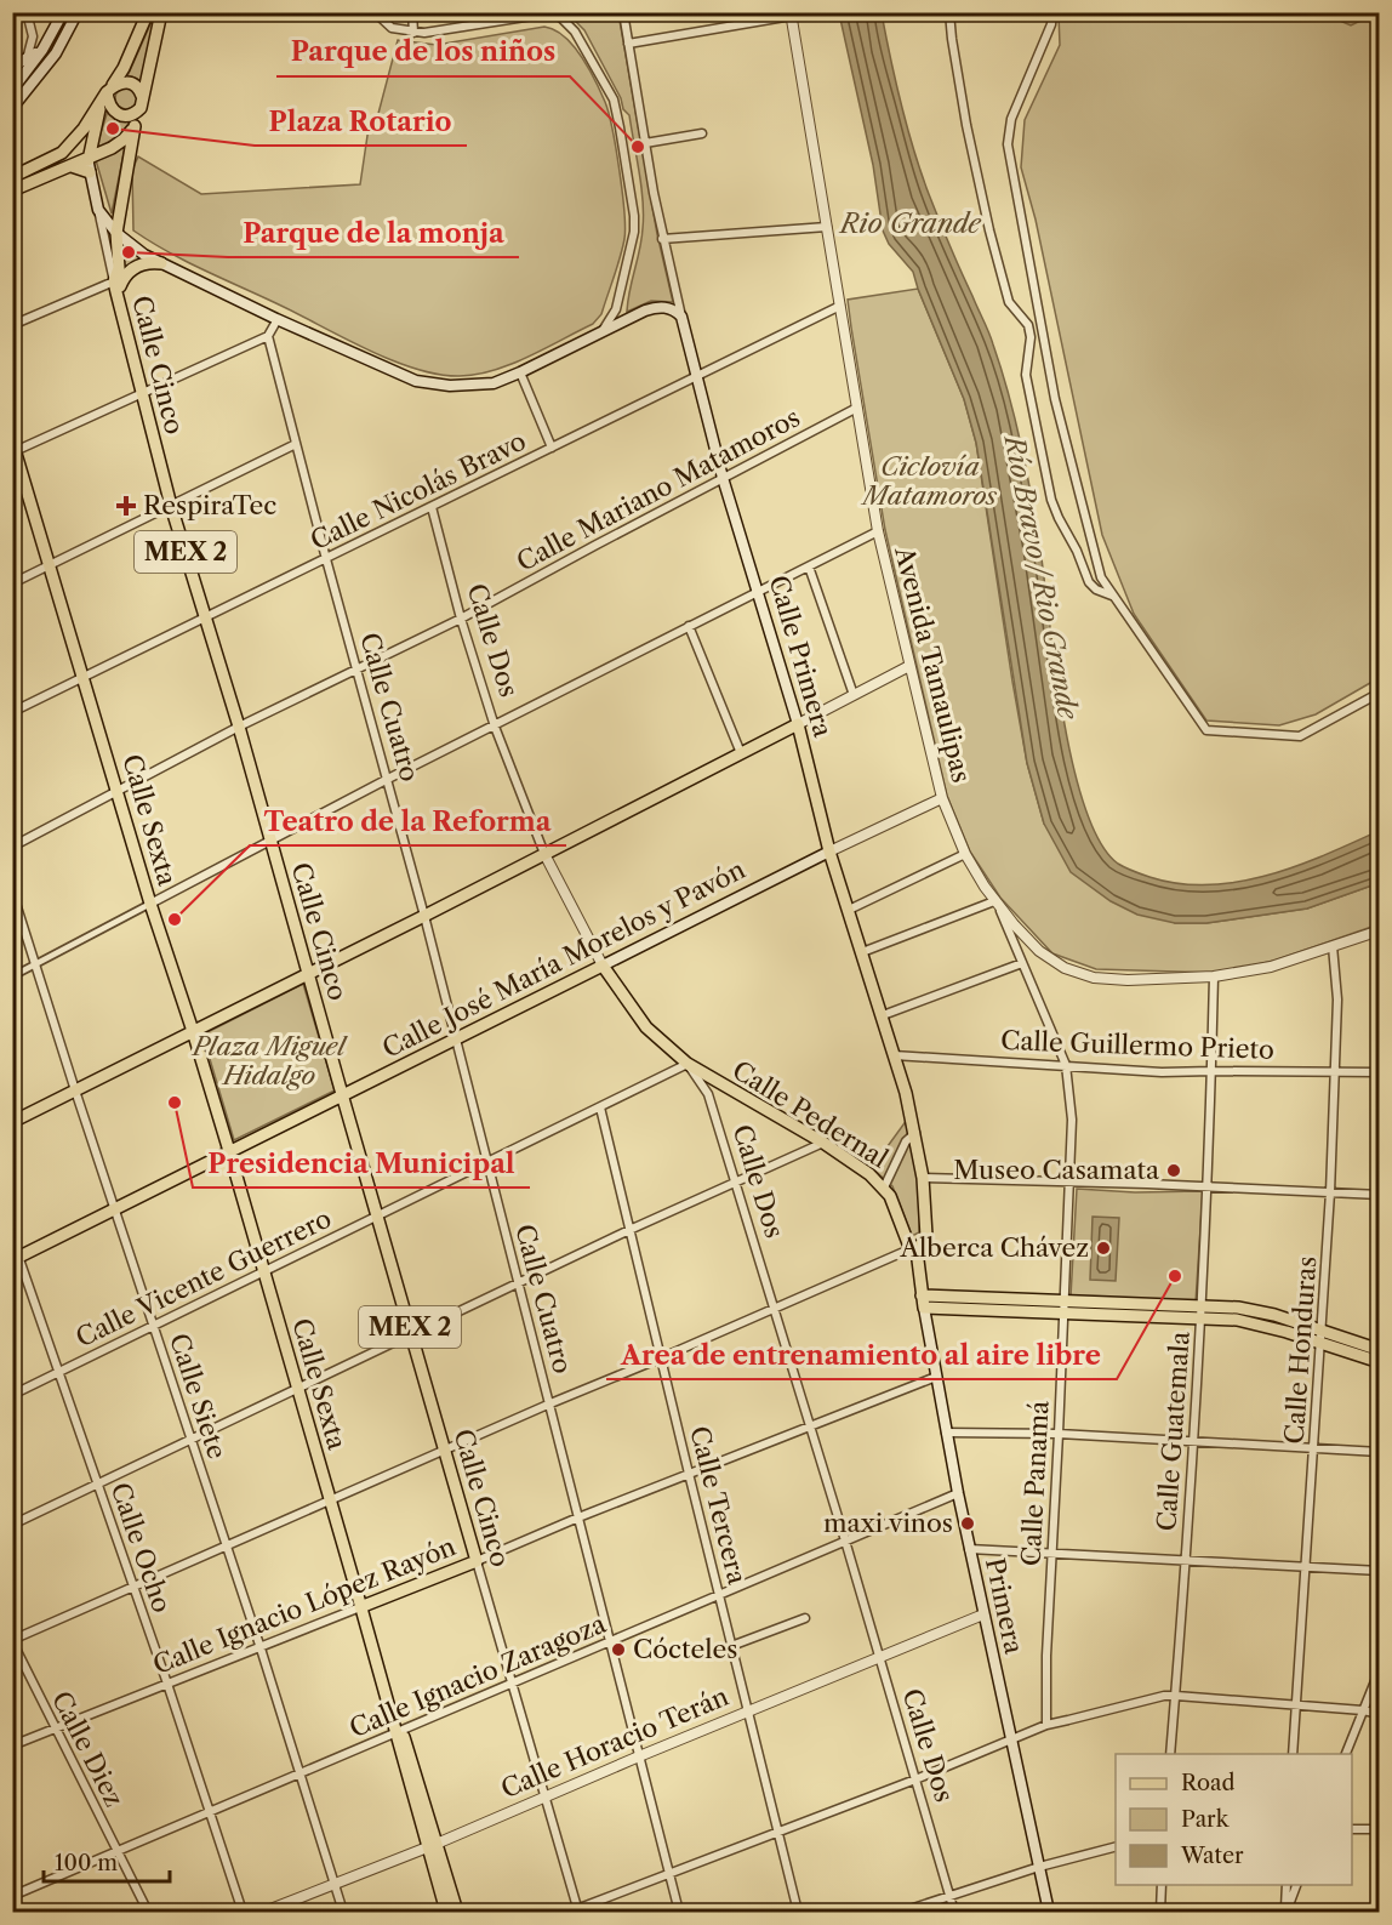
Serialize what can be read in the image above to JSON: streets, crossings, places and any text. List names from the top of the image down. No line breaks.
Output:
{"streets":{"main road":["Calle Cinco","MEX 2","Calle Dos","Calle Primera","Calle Sexta","Calle José María Morelos y Pavón","Calle Pedernal","Calle Ignacio López Rayón","Primera"],"street":["Calle Mariano Matamoros","Calle Nicolás Bravo","Avenida Tamaulipas","Calle Cuatro","Calle Guillermo Prieto","Calle Vicente Guerrero","Calle Honduras","Calle Siete","Calle Guatemala","Calle Panamá","Calle Tercera","Calle Ocho","Calle Ignacio Zaragoza","Calle Horacio Terán","Calle Diez"]},"crossings":[["Calle Cinco","Calle Mariano Matamoros"],["Calle Cinco","Calle Nicolás Bravo"],["Calle Cinco","Calle José María Morelos y Pavón"],["Calle Cinco","Calle Vicente Guerrero"],["Calle Cinco","Calle Ignacio López Rayón"],["Calle Cinco","Calle Ignacio Zaragoza"],["Calle Cinco","Calle Horacio Terán"],["Calle Mariano Matamoros","Calle Dos"],["Calle Mariano Matamoros","Calle Primera"],["Calle Mariano Matamoros","Avenida Tamaulipas"],["Calle Mariano Matamoros","Calle Cuatro"],["Calle Mariano Matamoros","Calle Sexta"],["Calle Nicolás Bravo","Calle Dos"],["Calle Nicolás Bravo","Calle Primera"],["Calle Nicolás Bravo","Avenida Tamaulipas"],["Calle Nicolás Bravo","Calle Cuatro"],["Calle Nicolás Bravo","Calle Sexta"],["Calle Dos","Calle José María Morelos y Pavón"],["Calle Dos","Calle Pedernal"],["Calle Dos","Calle Vicente Guerrero"],["Calle Dos","Calle Ignacio López Rayón"],["Calle Dos","Calle Ignacio Zaragoza"],["Calle Dos","Calle Horacio Terán"],["Calle Primera","Calle José María Morelos y Pavón"],["Calle Primera","Calle Guillermo Prieto"],["Calle Primera","Calle Pedernal"],["Calle Primera","Primera"],["Avenida Tamaulipas","Calle José María Morelos y Pavón"],["Avenida Tamaulipas","Calle Honduras"],["Avenida Tamaulipas","Calle Guatemala"],["Avenida Tamaulipas","Calle Panamá"],["Calle Cuatro","Calle José María Morelos y Pavón"],["Calle Cuatro","Calle Vicente Guerrero"],["Calle Cuatro","Calle Ignacio López Rayón"],["Calle Cuatro","Calle Ignacio Zaragoza"],["Calle Cuatro","Calle Horacio Terán"],["Calle Sexta","Calle José María Morelos y Pavón"],["Calle Sexta","Calle Vicente Guerrero"],["Calle Sexta","Calle Ignacio López Rayón"],["Calle Sexta","Calle Ignacio Zaragoza"],["Calle Sexta","Calle Horacio Terán"],["Calle José María Morelos y Pavón","Calle Siete"],["Calle José María Morelos y Pavón","Calle Ocho"],["Calle Guillermo Prieto","Calle Honduras"],["Calle Guillermo Prieto","Calle Guatemala"],["Calle Guillermo Prieto","Calle Panamá"],["Calle Pedernal","Calle Vicente Guerrero"],["Calle Vicente Guerrero","Calle Siete"],["Calle Vicente Guerrero","Calle Tercera"],["Calle Vicente Guerrero","Calle Ocho"],["Calle Siete","Calle Ignacio López Rayón"],["Calle Siete","Calle Ignacio Zaragoza"],["Calle Siete","Calle Horacio Terán"],["Calle Tercera","Calle Ignacio López Rayón"],["Calle Tercera","Calle Ignacio Zaragoza"],["Calle Tercera","Calle Horacio Terán"],["Calle Ocho","Calle Ignacio López Rayón"],["Calle Ocho","Calle Ignacio Zaragoza"],["Calle Ignacio López Rayón","Primera"],["Calle Ignacio López Rayón","Calle Diez"],["Primera","Calle Ignacio Zaragoza"],["Primera","Calle Horacio Terán"],["Calle Ignacio Zaragoza","Calle Diez"]],"water":["Rio Grande","Río Bravo / Rio Grande"],"parks":["Ciclovía Matamoros","Plaza Miguel Hidalgo"],"places":{"other":["Plaza Rotario","Parque de los niños","Parque de la monja","Teatro de la Reforma","Presidencia Municipal","Museo Casamata","Alberca Chávez","Area de entrenamiento al aire libre","maxi vinos","Cócteles"],"health":["RespiraTec"]},"legend":["Road","Park","Water"],"scale_bar":"100 m"}
